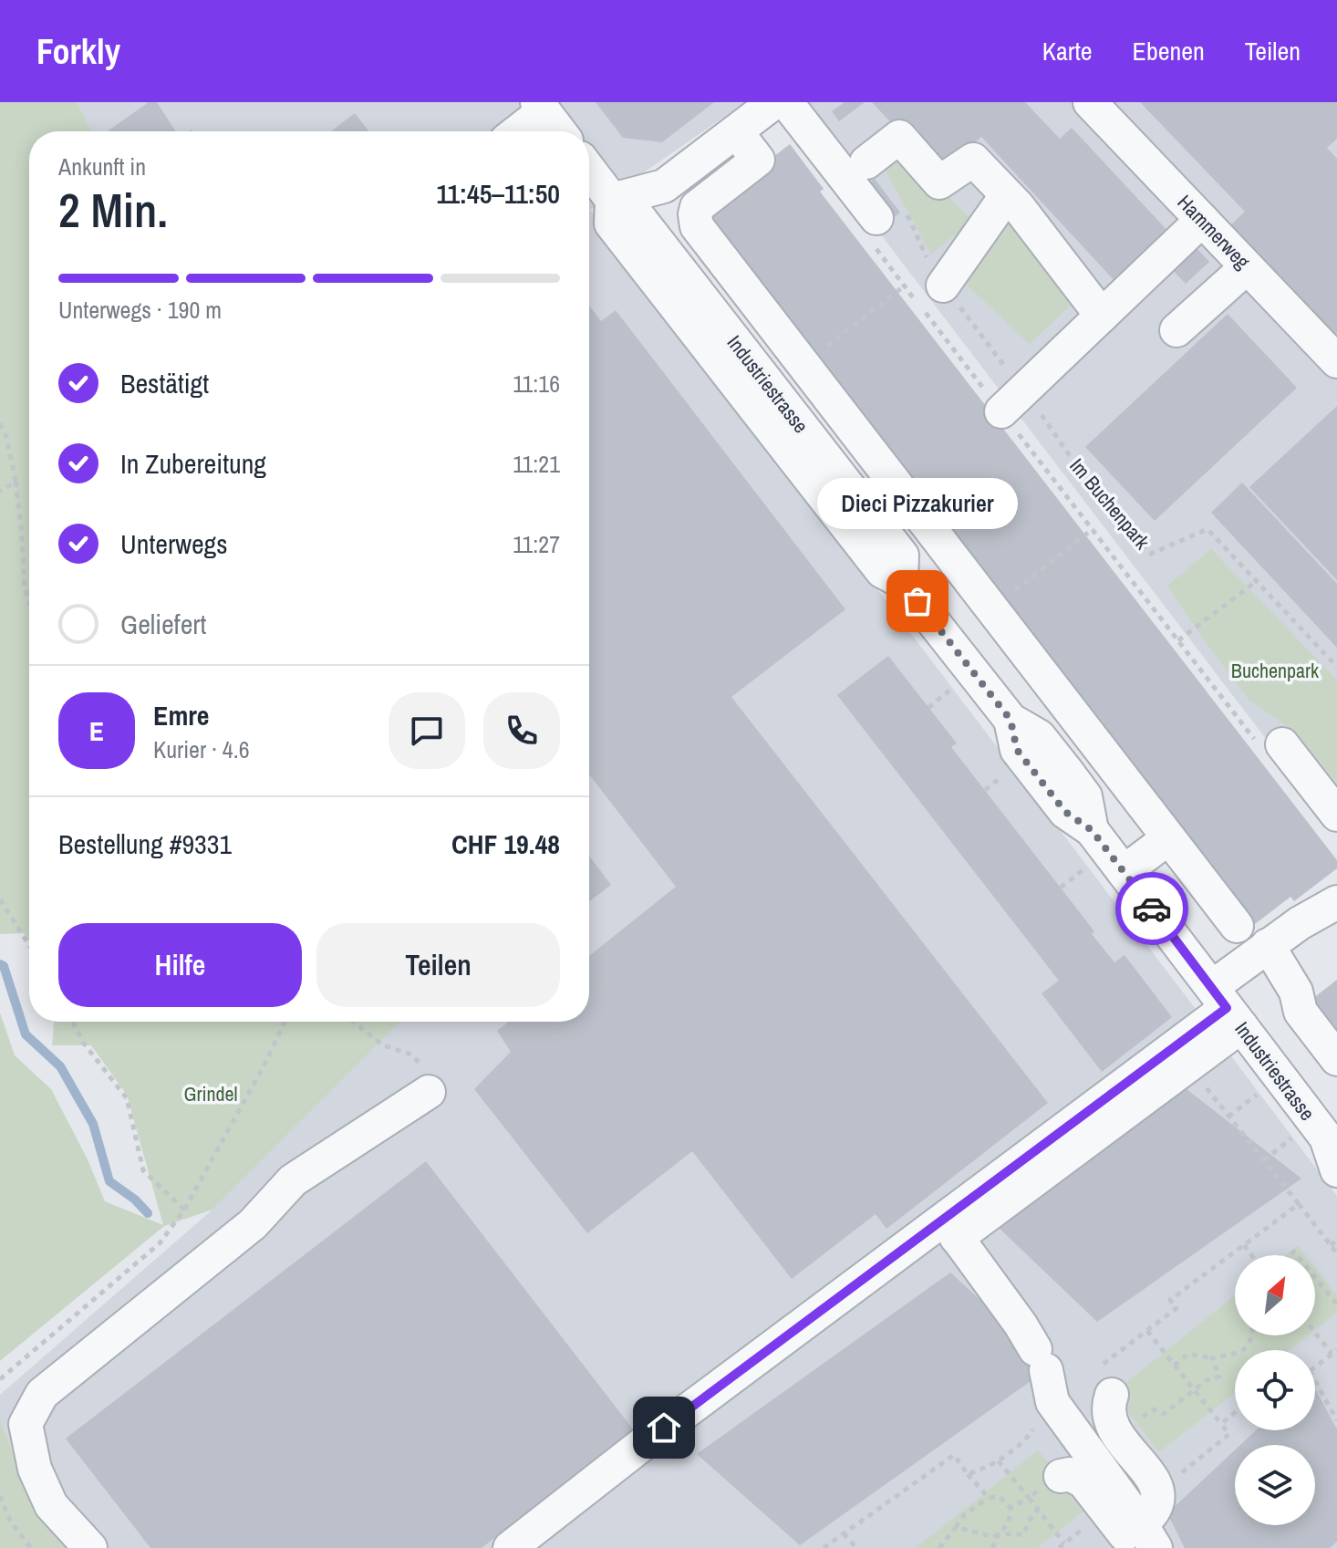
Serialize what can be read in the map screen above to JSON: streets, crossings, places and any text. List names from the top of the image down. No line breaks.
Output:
{"streets":{"street":["Hammerweg","Industriestrasse"],"path":["Im Buchenpark"]},"parks":["Buchenpark","Grindel"],"places":["Dieci Pizzakurier"],"north":"top right","page":{"header":"Forkly","nav":["Karte","Ebenen","Teilen"],"heading":["2 Min.","Ankunft in","11:45–11:50"],"panel":["Emre","Kurier · 4.6","Bestellung #9331","CHF 19.48"],"bar":"Unterwegs · 190 m","list":[["Bestätigt","11:16"],["In Zubereitung","11:21"],["Unterwegs","11:27"],"Geliefert"],"bubble":"Dieci Pizzakurier","round":"E","buttons":["Hilfe","Teilen"]}}
